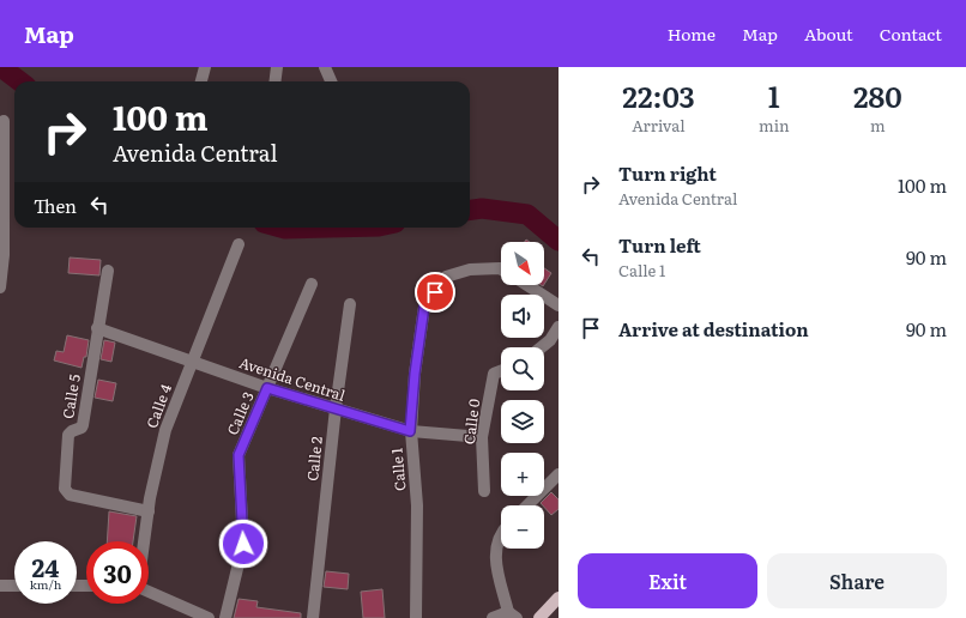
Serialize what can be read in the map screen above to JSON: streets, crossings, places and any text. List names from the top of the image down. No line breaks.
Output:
{"streets":{"street":["Avenida Central","Calle 5","Calle 4","Calle 3","Calle 0","Calle 2","Calle 1"]},"crossings":[["Avenida Central","Calle 5"],["Avenida Central","Calle 4"],["Avenida Central","Calle 3"],["Avenida Central","Calle 0"],["Avenida Central","Calle 2"],["Avenida Central","Calle 1"],["Calle 5","Calle 4"]],"north":"bottom right","page":{"header":"Map","nav":["Home","Map","About","Contact"],"eta":["22:03","Arrival","1","min","280","m"],"turn":["100 m","Avenida Central"],"list":[{"name":"Turn right","note":"Avenida Central","value":"100 m"},{"name":"Turn left","note":"Calle 1","value":"90 m"},{"name":"Arrive at destination","value":"90 m"}],"then":"Then","map_buttons":["+","−"],"speed":"24 km/h","limit":"30","buttons":["Exit","Share"]}}
